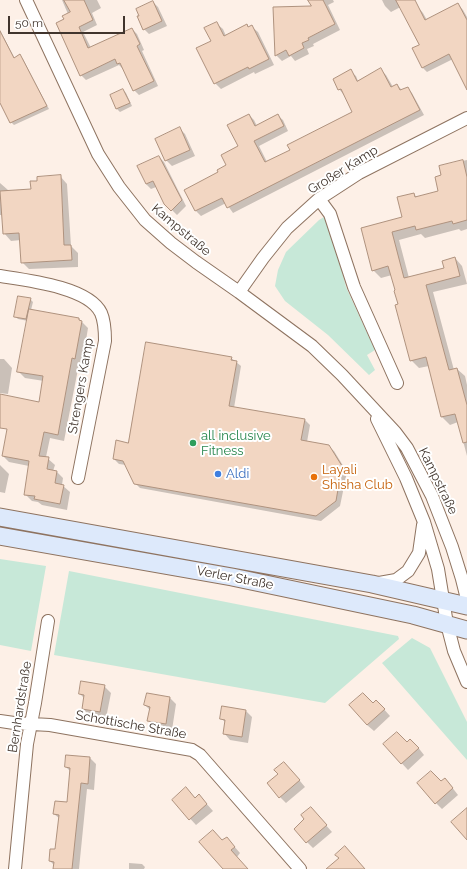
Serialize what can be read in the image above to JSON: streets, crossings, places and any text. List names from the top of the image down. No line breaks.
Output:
{"streets":{"main road":["Verler Straße"],"street":["Großer Kamp","Kampstraße","Strengers Kamp","Bernhardstraße","Schottische Straße"]},"crossings":[["Großer Kamp","Kampstraße"],["Kampstraße","Verler Straße"],["Bernhardstraße","Schottische Straße"]],"places":["all inclusive Fitness","Aldi","Layali Shisha Club"],"scale_bar":"50 m"}
